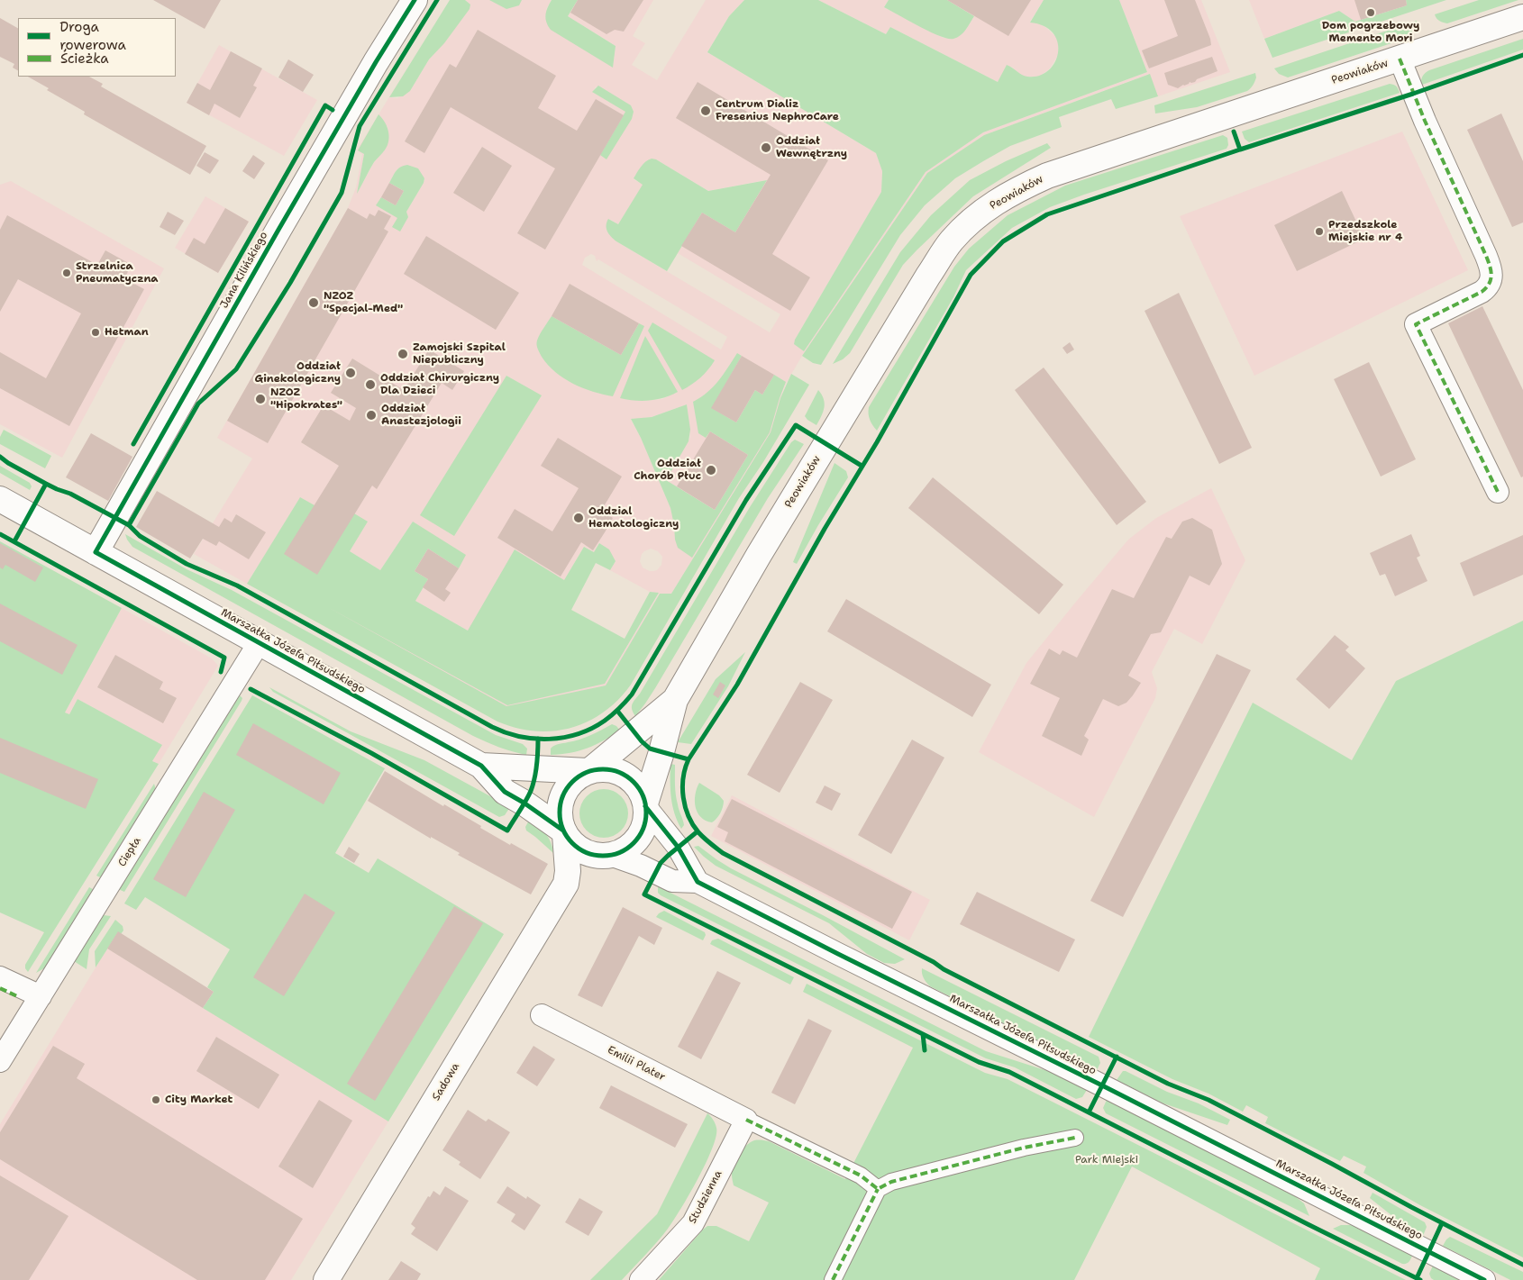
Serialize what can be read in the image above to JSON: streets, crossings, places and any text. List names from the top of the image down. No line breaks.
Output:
{"streets":{"main road":["Peowiaków","Jana Kilińskiego","Marszałka Józefa Piłsudskiego","Sadowa"],"street":["Ciepła","Emilii Plater","Studzienna"]},"crossings":[["Peowiaków","Marszałka Józefa Piłsudskiego"],["Peowiaków","Sadowa"],["Jana Kilińskiego","Marszałka Józefa Piłsudskiego"],["Marszałka Józefa Piłsudskiego","Ciepła"],["Marszałka Józefa Piłsudskiego","Sadowa"],["Emilii Plater","Studzienna"]],"parks":["Park Miejski"],"places":["Dom pogrzebowy Memento Mori","Centrum Dializ Fresenius NephroCare","Oddział Wewnętrzny","Przedszkole Miejskie nr 4","Strzelnica Pneumatyczna","NZOZ \"Specjal-Med\"","Hetman","Zamojski Szpital Niepubliczny","Oddział Ginekologiczny","Oddział Chirurgiczny Dla Dzieci","NZOZ \"Hipokrates\"","Oddział Anestezjologii","Oddział Chorób Płuc","Oddzial Hematologiczny","City Market"],"legend":["Droga rowerowa","Ścieżka"]}
